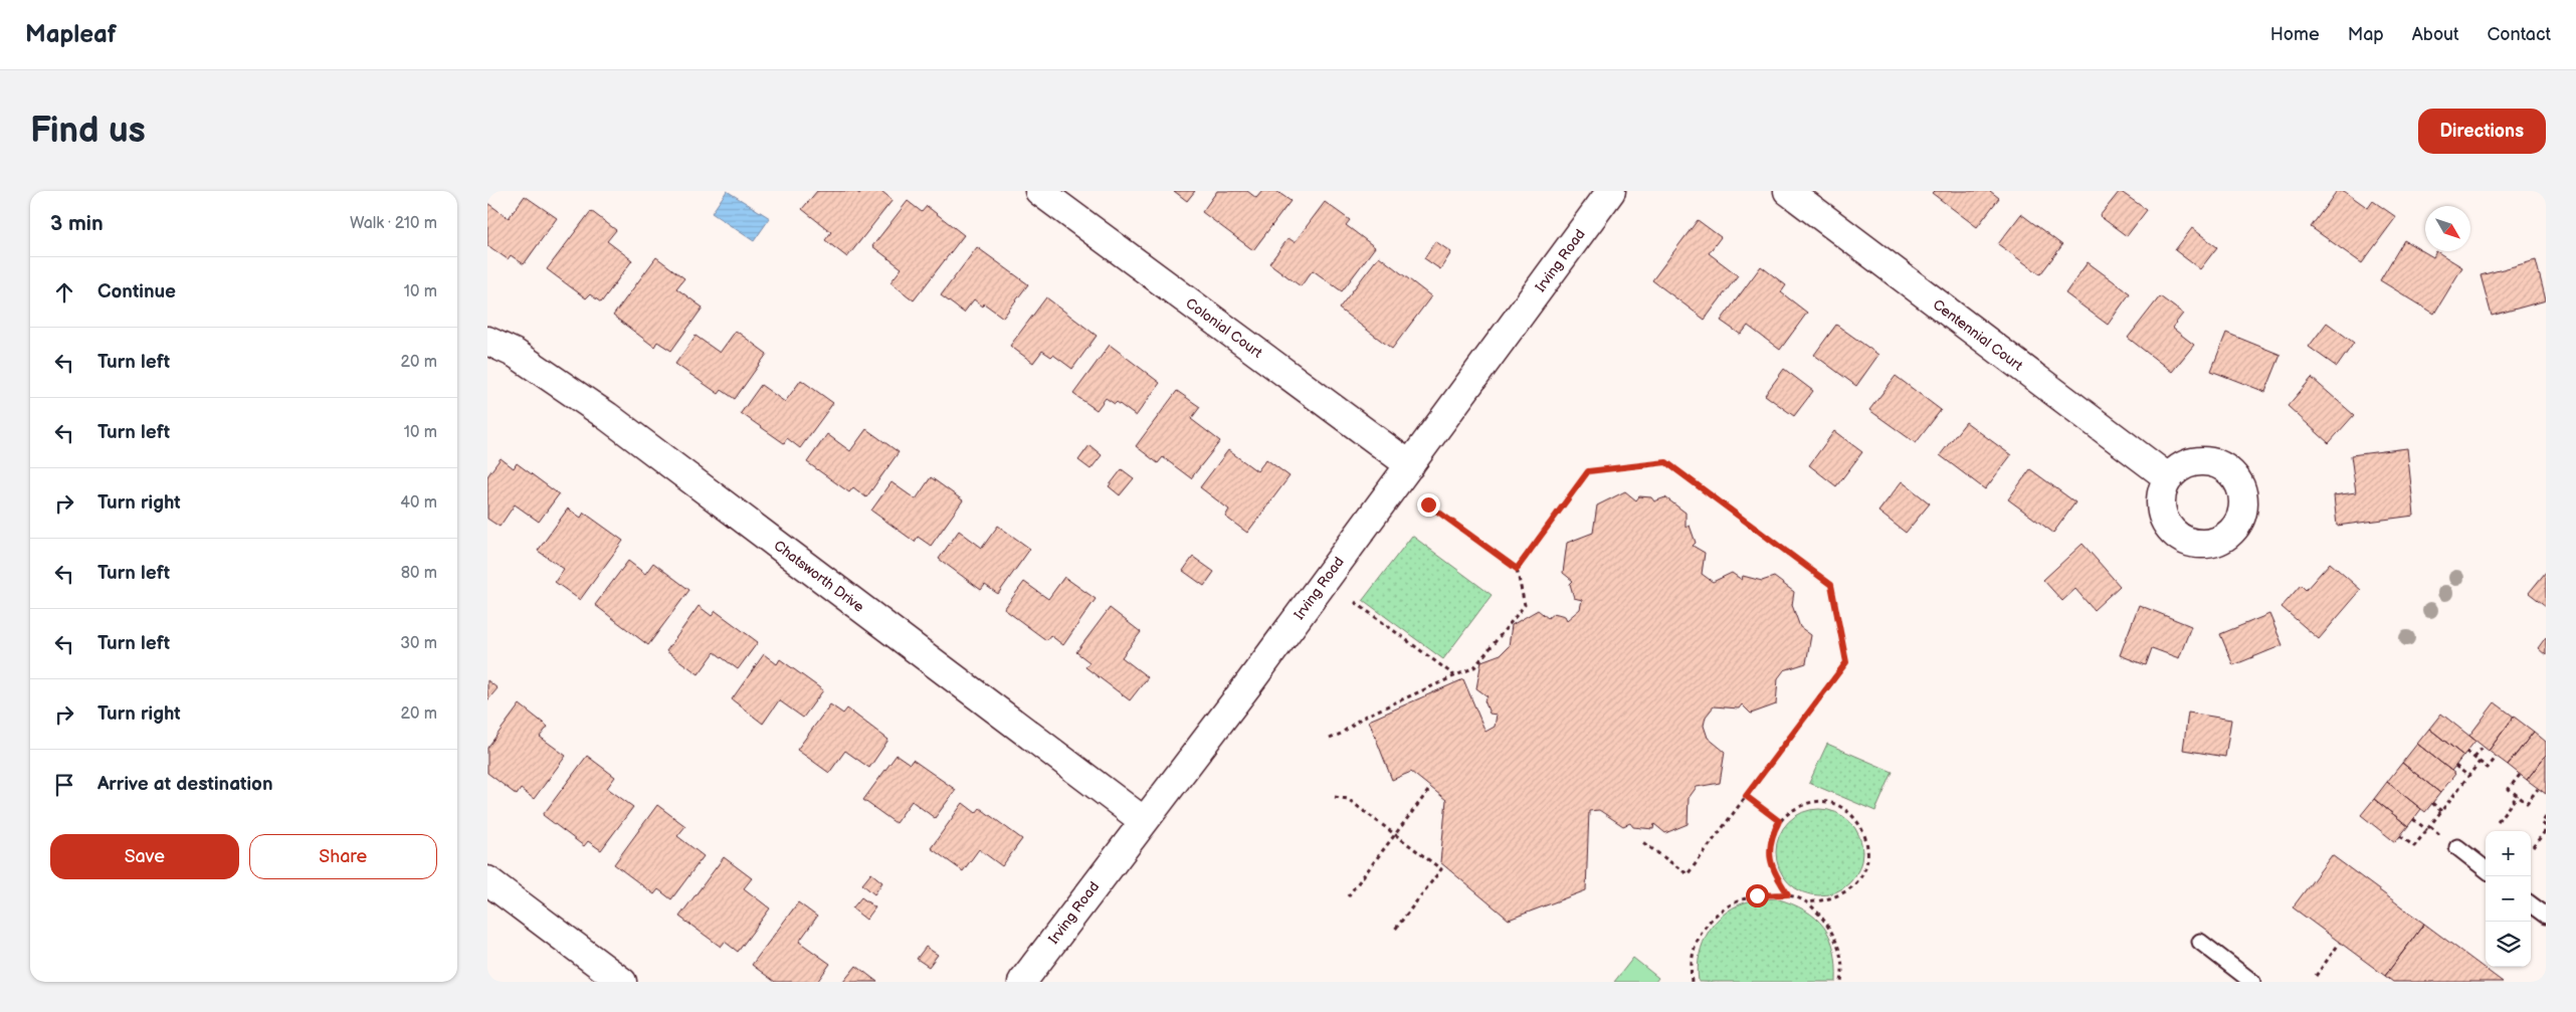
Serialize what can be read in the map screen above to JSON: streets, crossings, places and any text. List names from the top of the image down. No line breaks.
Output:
{"streets":{"street":["Irving Road","Colonial Court","Centennial Court","Chatsworth Drive"]},"crossings":[["Irving Road","Colonial Court"],["Irving Road","Chatsworth Drive"]],"north":"bottom right","page":{"header":"Mapleaf","nav":["Home","Map","About","Contact"],"buttons":["Directions",["Save","Share"]],"title":"Find us","heading":["3 min","Walk · 210 m"],"list":[["Continue","10 m"],["Turn left","20 m"],["Turn left","10 m"],["Turn right","40 m"],["Turn left","80 m"],["Turn left","30 m"],["Turn right","20 m"],"Arrive at destination"],"map_buttons":["+","−"]}}
